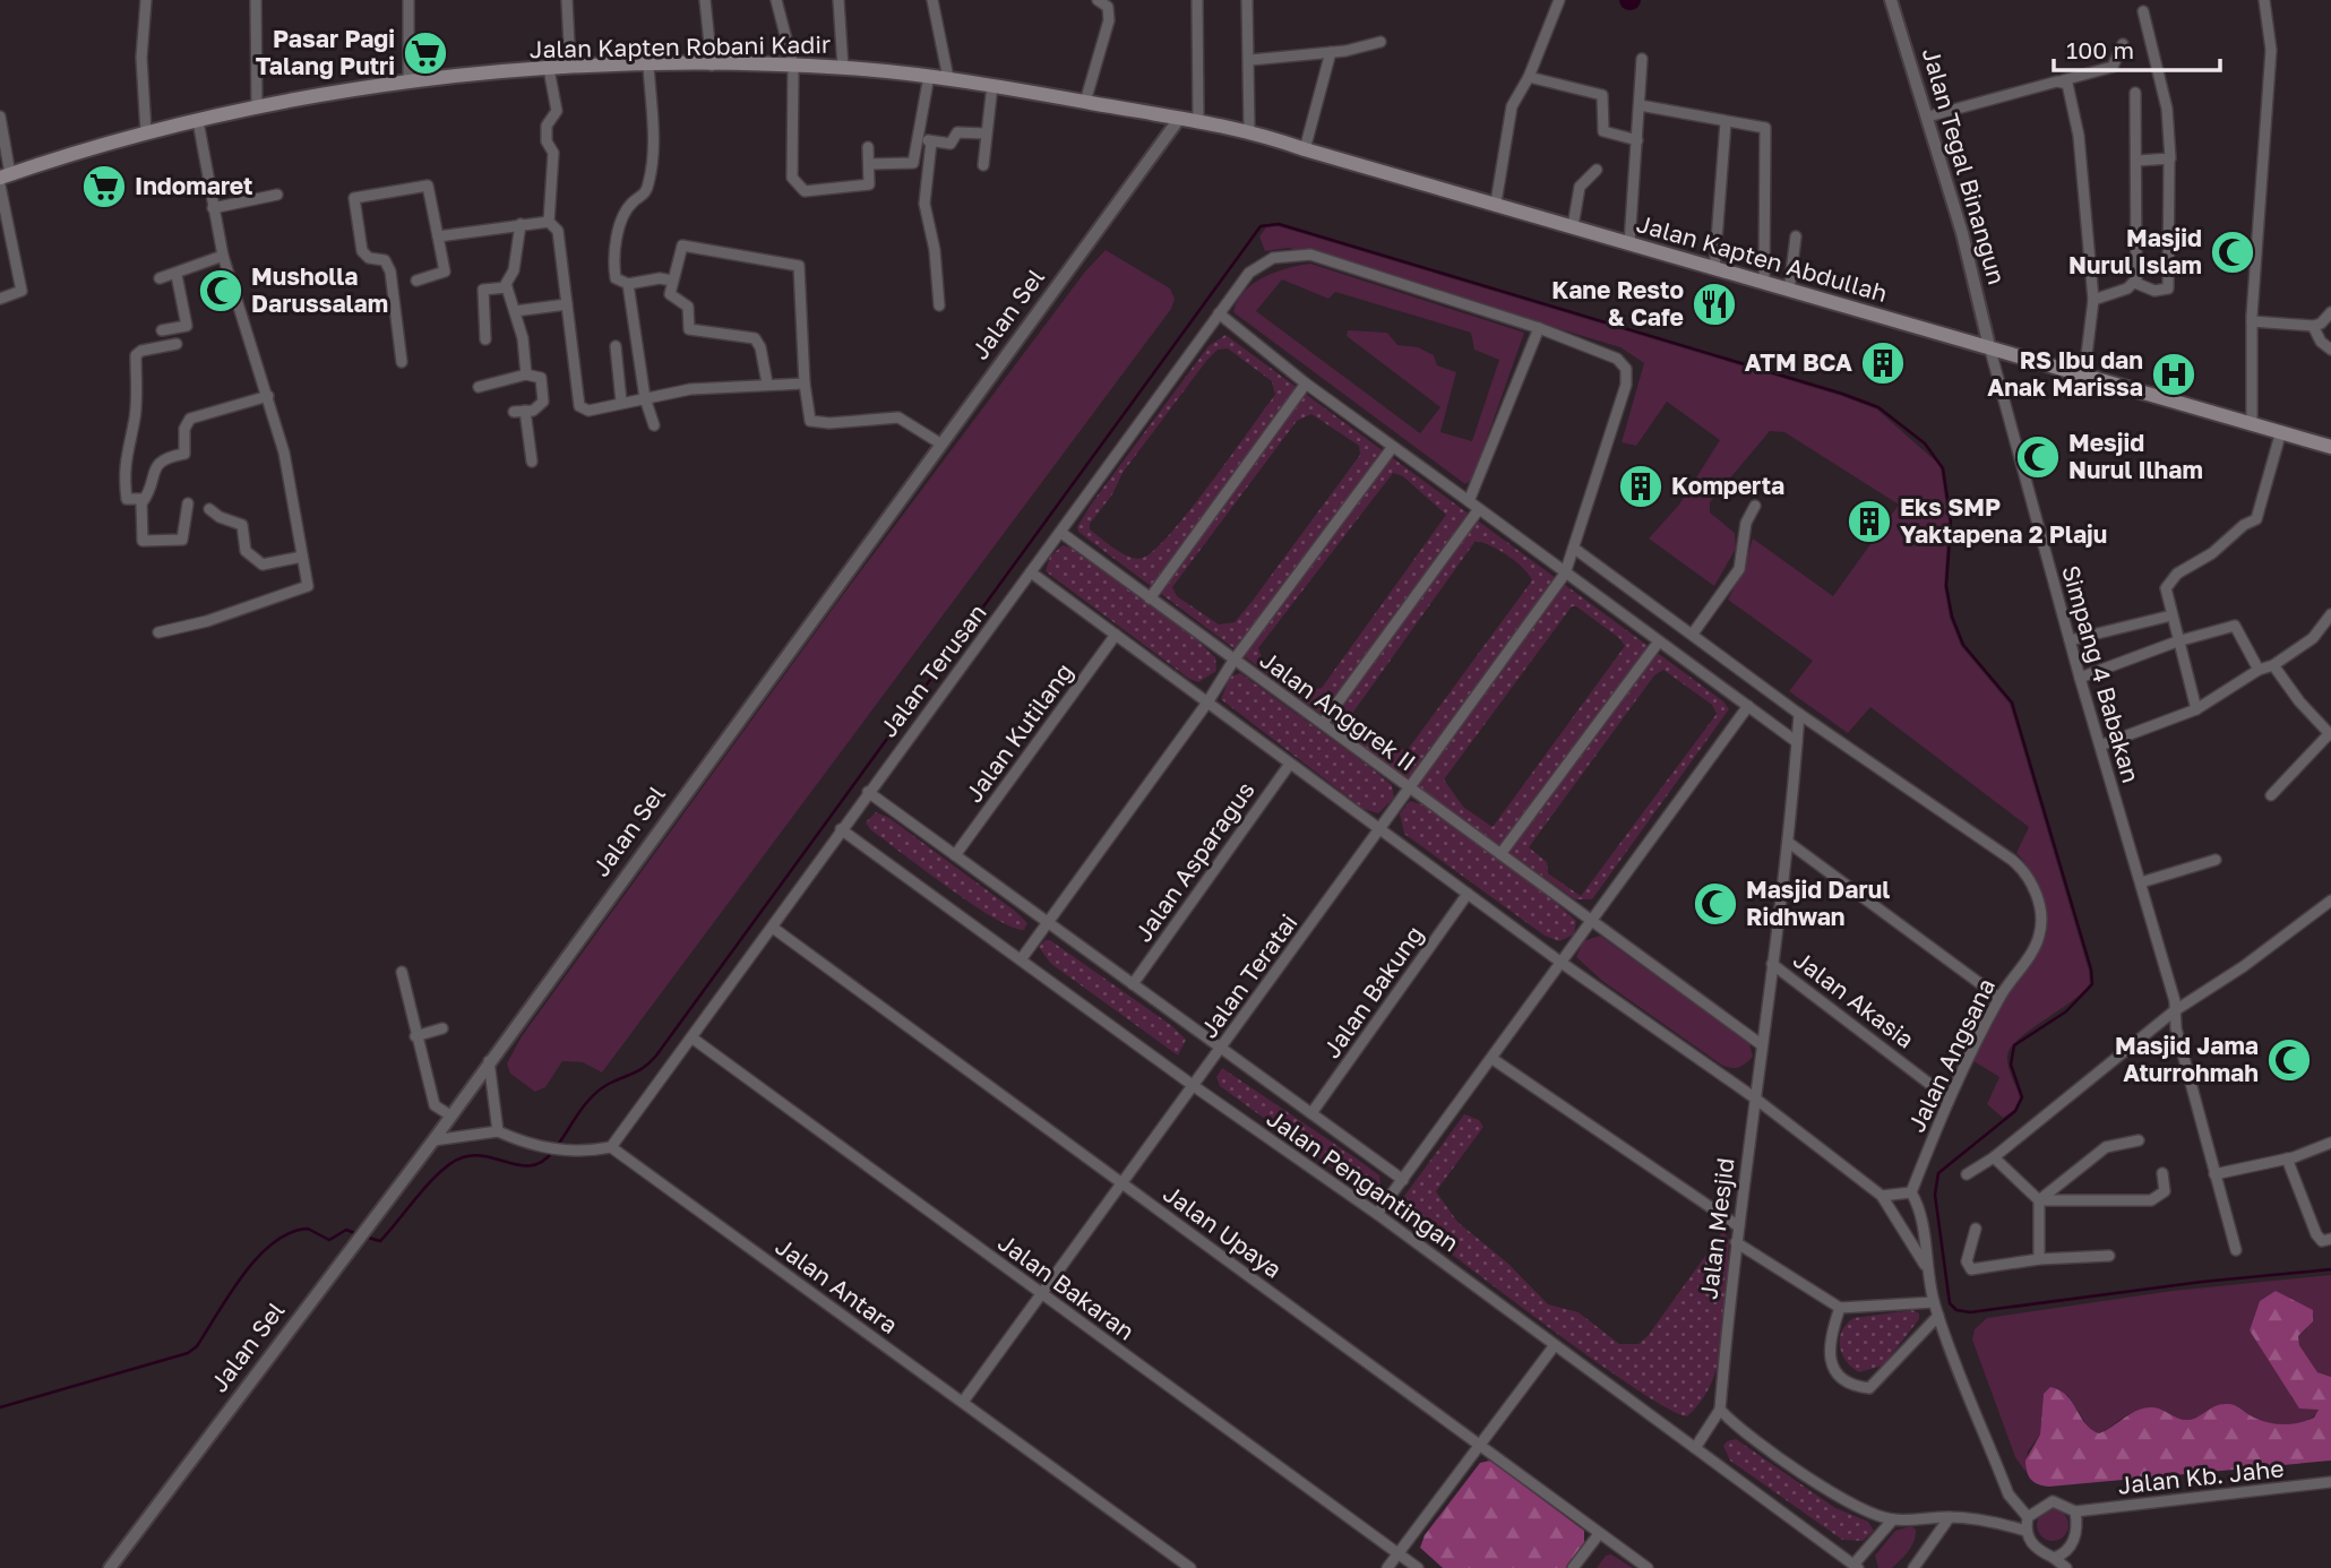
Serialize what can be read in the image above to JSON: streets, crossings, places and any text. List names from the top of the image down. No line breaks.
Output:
{"streets":{"main road":["Jalan Kapten Robani Kadir","Jalan Kapten Abdullah"],"street":["Jalan Tegal Binangun","Jalan Sel","Jalan Terusan","Simpang 4 Babakan","Jalan Anggrek II","Jalan Kutilang","Jalan Asparagus","Jalan Teratai","Jalan Bakung","Jalan Akasia","Jalan Angsana","Jalan Pengantingan","Jalan Mesjid","Jalan Upaya","Jalan Antara","Jalan Bakaran","Jalan Kb. Jahe"]},"crossings":[["Jalan Kapten Robani Kadir","Jalan Kapten Abdullah"],["Jalan Kapten Robani Kadir","Jalan Sel"],["Jalan Tegal Binangun","Jalan Kapten Abdullah"],["Jalan Tegal Binangun","Simpang 4 Babakan"],["Jalan Kapten Abdullah","Jalan Sel"],["Jalan Kapten Abdullah","Simpang 4 Babakan"],["Jalan Terusan","Jalan Anggrek II"],["Jalan Terusan","Jalan Teratai"],["Jalan Terusan","Jalan Pengantingan"],["Jalan Terusan","Jalan Upaya"],["Jalan Terusan","Jalan Antara"],["Jalan Terusan","Jalan Bakaran"],["Jalan Anggrek II","Jalan Teratai"],["Jalan Anggrek II","Jalan Mesjid"],["Jalan Teratai","Jalan Angsana"],["Jalan Teratai","Jalan Pengantingan"],["Jalan Teratai","Jalan Upaya"],["Jalan Teratai","Jalan Antara"],["Jalan Teratai","Jalan Bakaran"],["Jalan Akasia","Jalan Angsana"],["Jalan Akasia","Jalan Mesjid"],["Jalan Angsana","Jalan Mesjid"]],"places":{"supermarket":["Pasar Pagi Talang Putri","Indomaret"],"mosque":["Masjid Nurul Islam","Musholla Darussalam","Mesjid Nurul Ilham","Masjid Darul Ridhwan","Masjid Jama Aturrohmah"],"restaurant":["Kane Resto & Cafe"],"building":["ATM BCA","Komperta","Eks SMP Yaktapena 2 Plaju"],"hospital":["RS Ibu dan Anak Marissa"]},"scale_bar":"100 m"}
